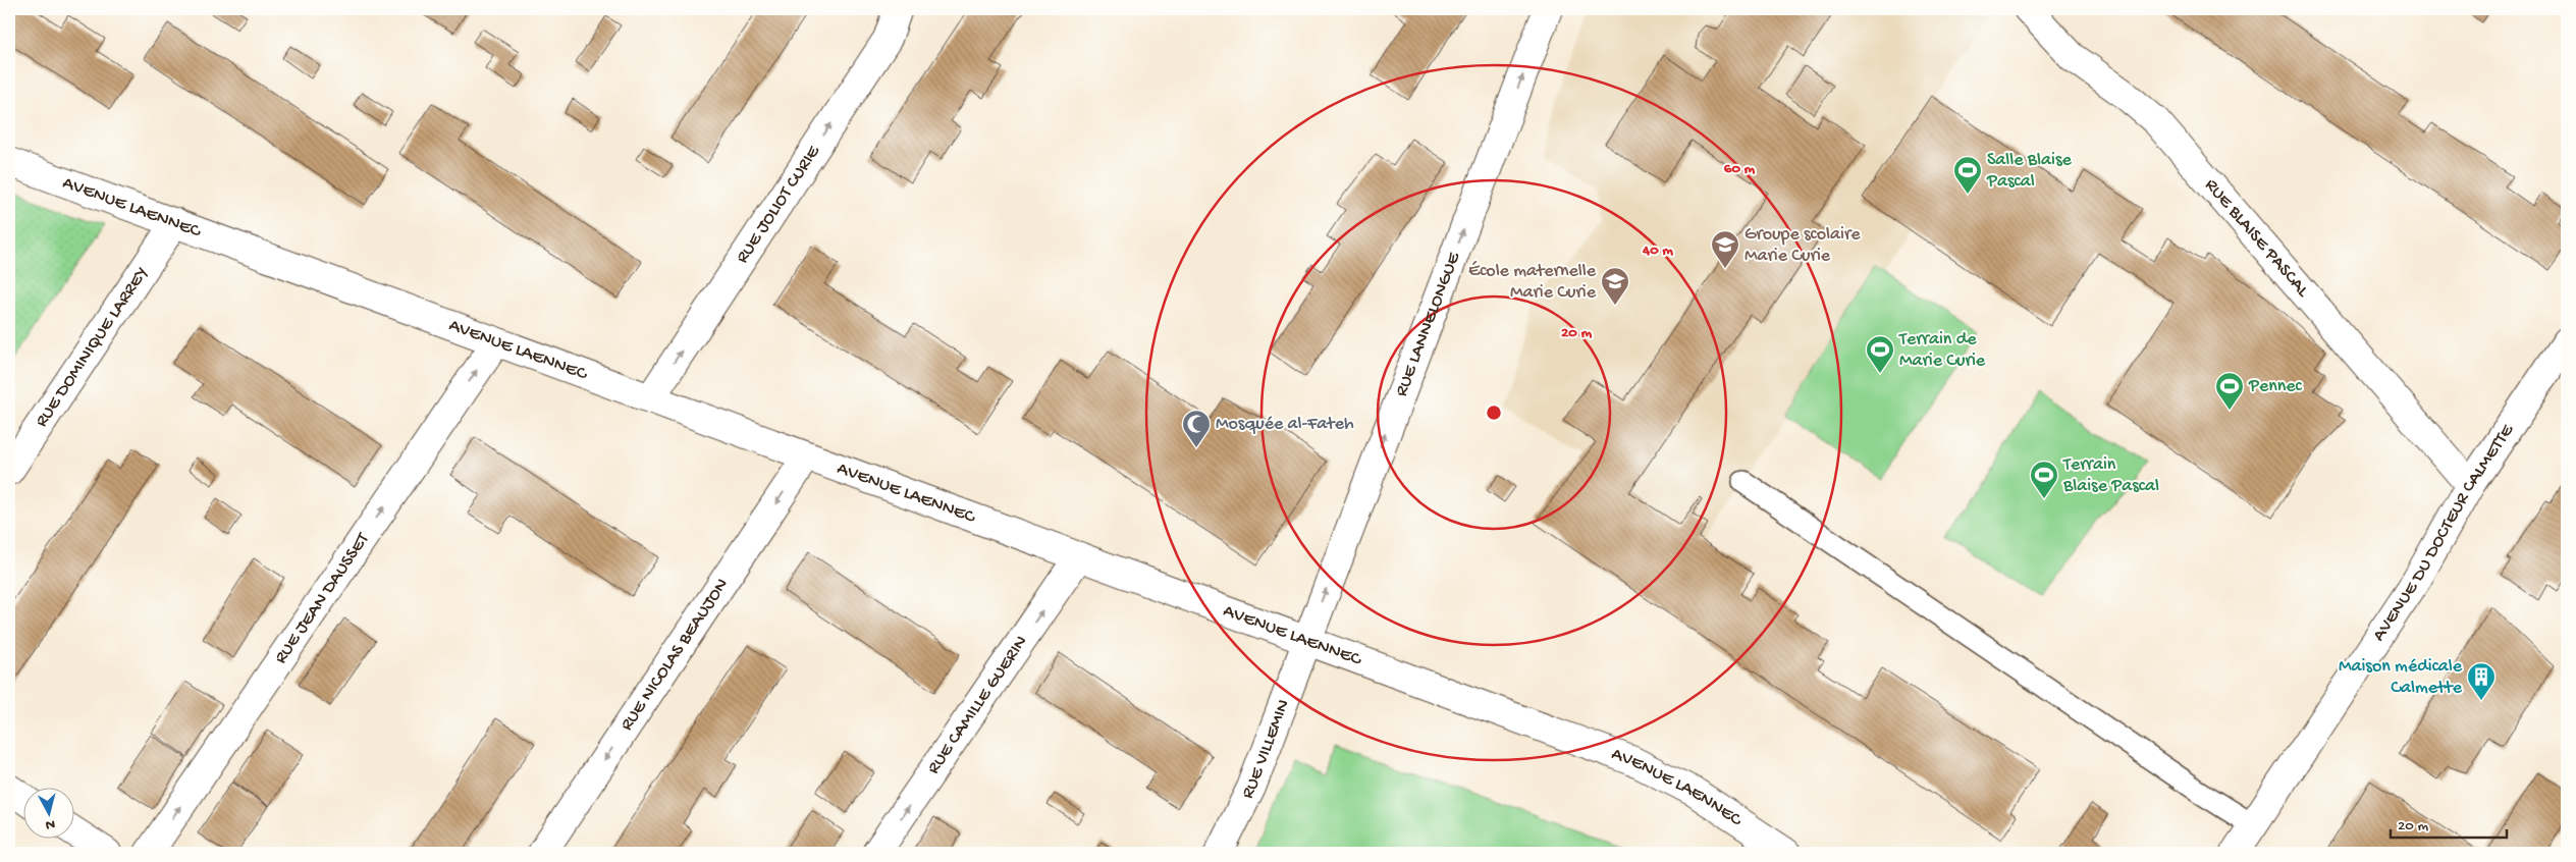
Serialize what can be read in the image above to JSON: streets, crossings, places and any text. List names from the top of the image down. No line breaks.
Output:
{"streets":{"street":["RUE JOLIOT CURIE","AVENUE LAENNEC","RUE BLAISE PASCAL","RUE LANNELONGUE","RUE DOMINIQUE LARREY","AVENUE DU DOCTEUR CALMETTE","RUE JEAN DAUSSET","RUE NICOLAS BEAUJON","RUE CAMILLE GUERIN","RUE VILLEMIN"]},"crossings":[["RUE JOLIOT CURIE","AVENUE LAENNEC"],["AVENUE LAENNEC","RUE LANNELONGUE"],["AVENUE LAENNEC","RUE DOMINIQUE LARREY"],["AVENUE LAENNEC","RUE JEAN DAUSSET"],["AVENUE LAENNEC","RUE NICOLAS BEAUJON"],["AVENUE LAENNEC","RUE CAMILLE GUERIN"],["AVENUE LAENNEC","RUE VILLEMIN"],["RUE BLAISE PASCAL","AVENUE DU DOCTEUR CALMETTE"],["RUE LANNELONGUE","RUE VILLEMIN"]],"one_way":["RUE JOLIOT CURIE","RUE LANNELONGUE","RUE JEAN DAUSSET","RUE NICOLAS BEAUJON","RUE CAMILLE GUERIN"],"places":{"sports":["Salle Blaise Pascal","Terrain de Marie Curie","Pennec","Terrain Blaise Pascal"],"school or university":["Groupe scolaire Marie Curie","École maternelle Marie Curie"],"mosque":["Mosquée al-Fateh"],"building":["Maison médicale Calmette"]},"scale_bar":"20 m","north":"bottom","rings":["60 m","40 m","20 m"]}
